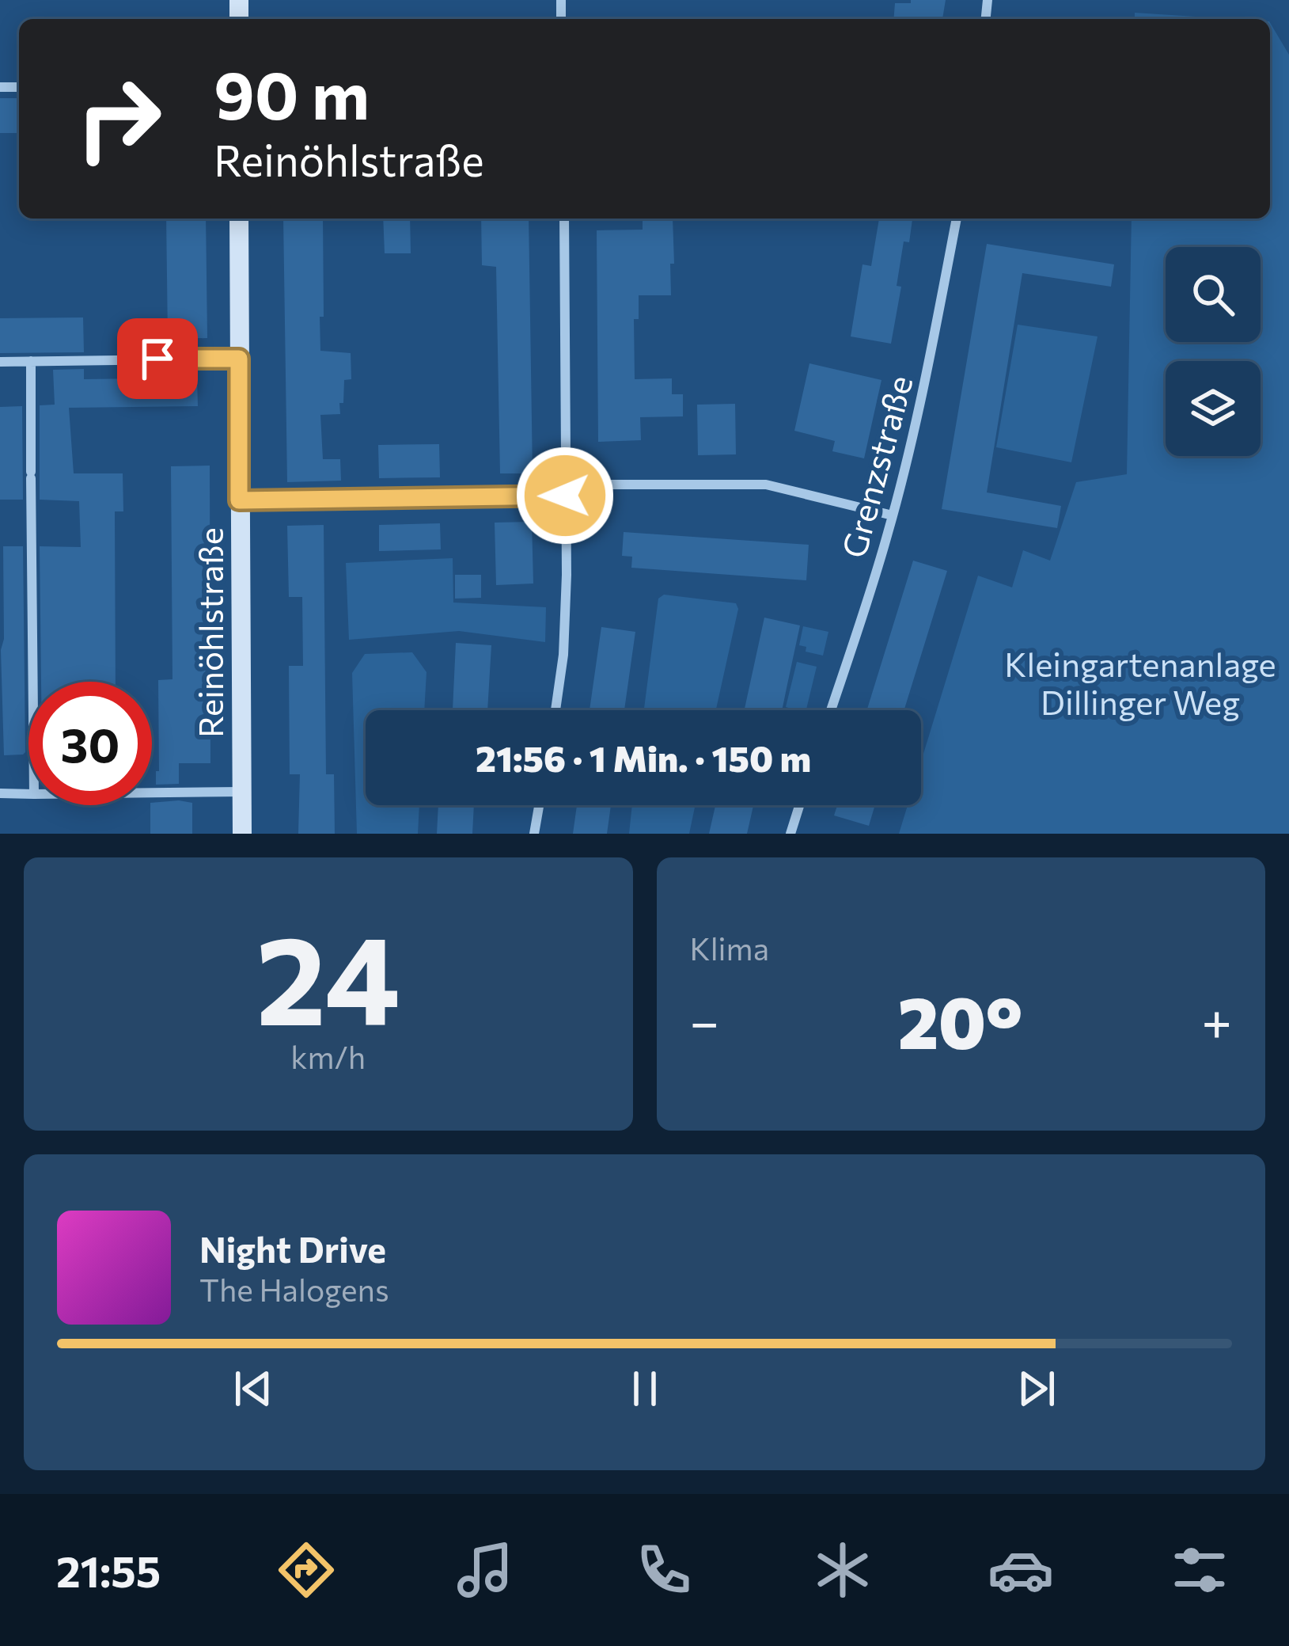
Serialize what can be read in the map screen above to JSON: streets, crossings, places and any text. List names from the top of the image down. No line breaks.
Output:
{"streets":{"street":["Grenzstraße","Reinöhlstraße"]},"parks":["Kleingartenanlage Dillinger Weg"],"page":{"turn":["90 m","Reinöhlstraße"],"limit":"30","trip":"21:56 · 1 Min. · 150 m","tile":[["24","km/h"],"Klima"],"heat":["−","20°","+"],"song":["Night Drive","The Halogens"],"tabs":"21:55"}}
